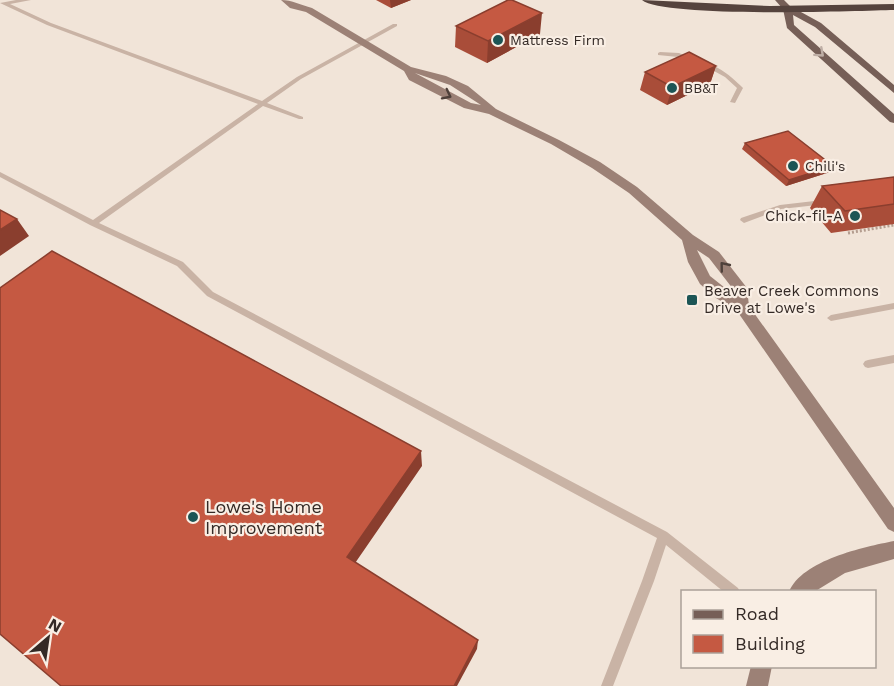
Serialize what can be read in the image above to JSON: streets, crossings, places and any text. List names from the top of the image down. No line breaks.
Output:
{"places":{"other":["Mattress Firm","BB&T","Chili's","Chick-fil-A","Lowe's Home Improvement"],"transit":["Beaver Creek Commons Drive at Lowe's"]},"legend":["Road","Building"],"north":"top right"}
